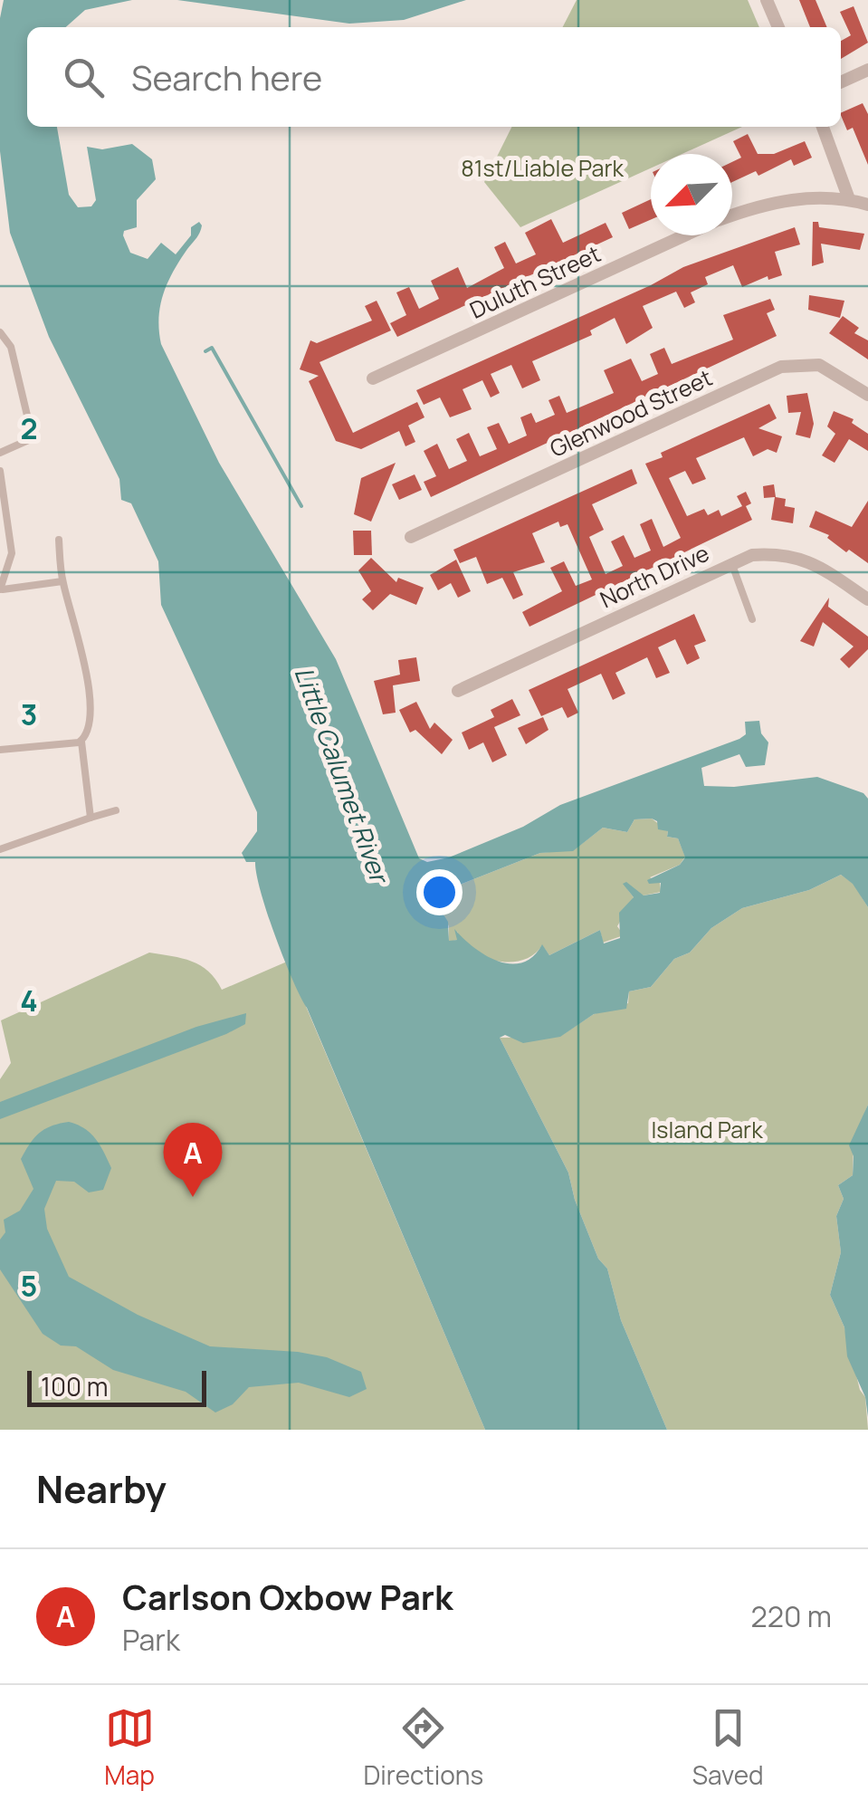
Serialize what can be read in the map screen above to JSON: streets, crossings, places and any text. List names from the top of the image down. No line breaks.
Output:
{"streets":{"street":["Duluth Street","Glenwood Street","North Drive"]},"water":["Little Calumet River"],"parks":["81st/Liable Park","Island Park"],"scale_bar":"100 m","north":"bottom left","page":{"search":"Search here","pins":"A","scale":"100 m","heading":"Nearby","list":[{"mark":"A","name":"Carlson Oxbow Park","note":"Park","value":"220 m"}],"nav":["Map","Directions","Saved"]},"grid":{"rows":["2","3","4","5"]}}
